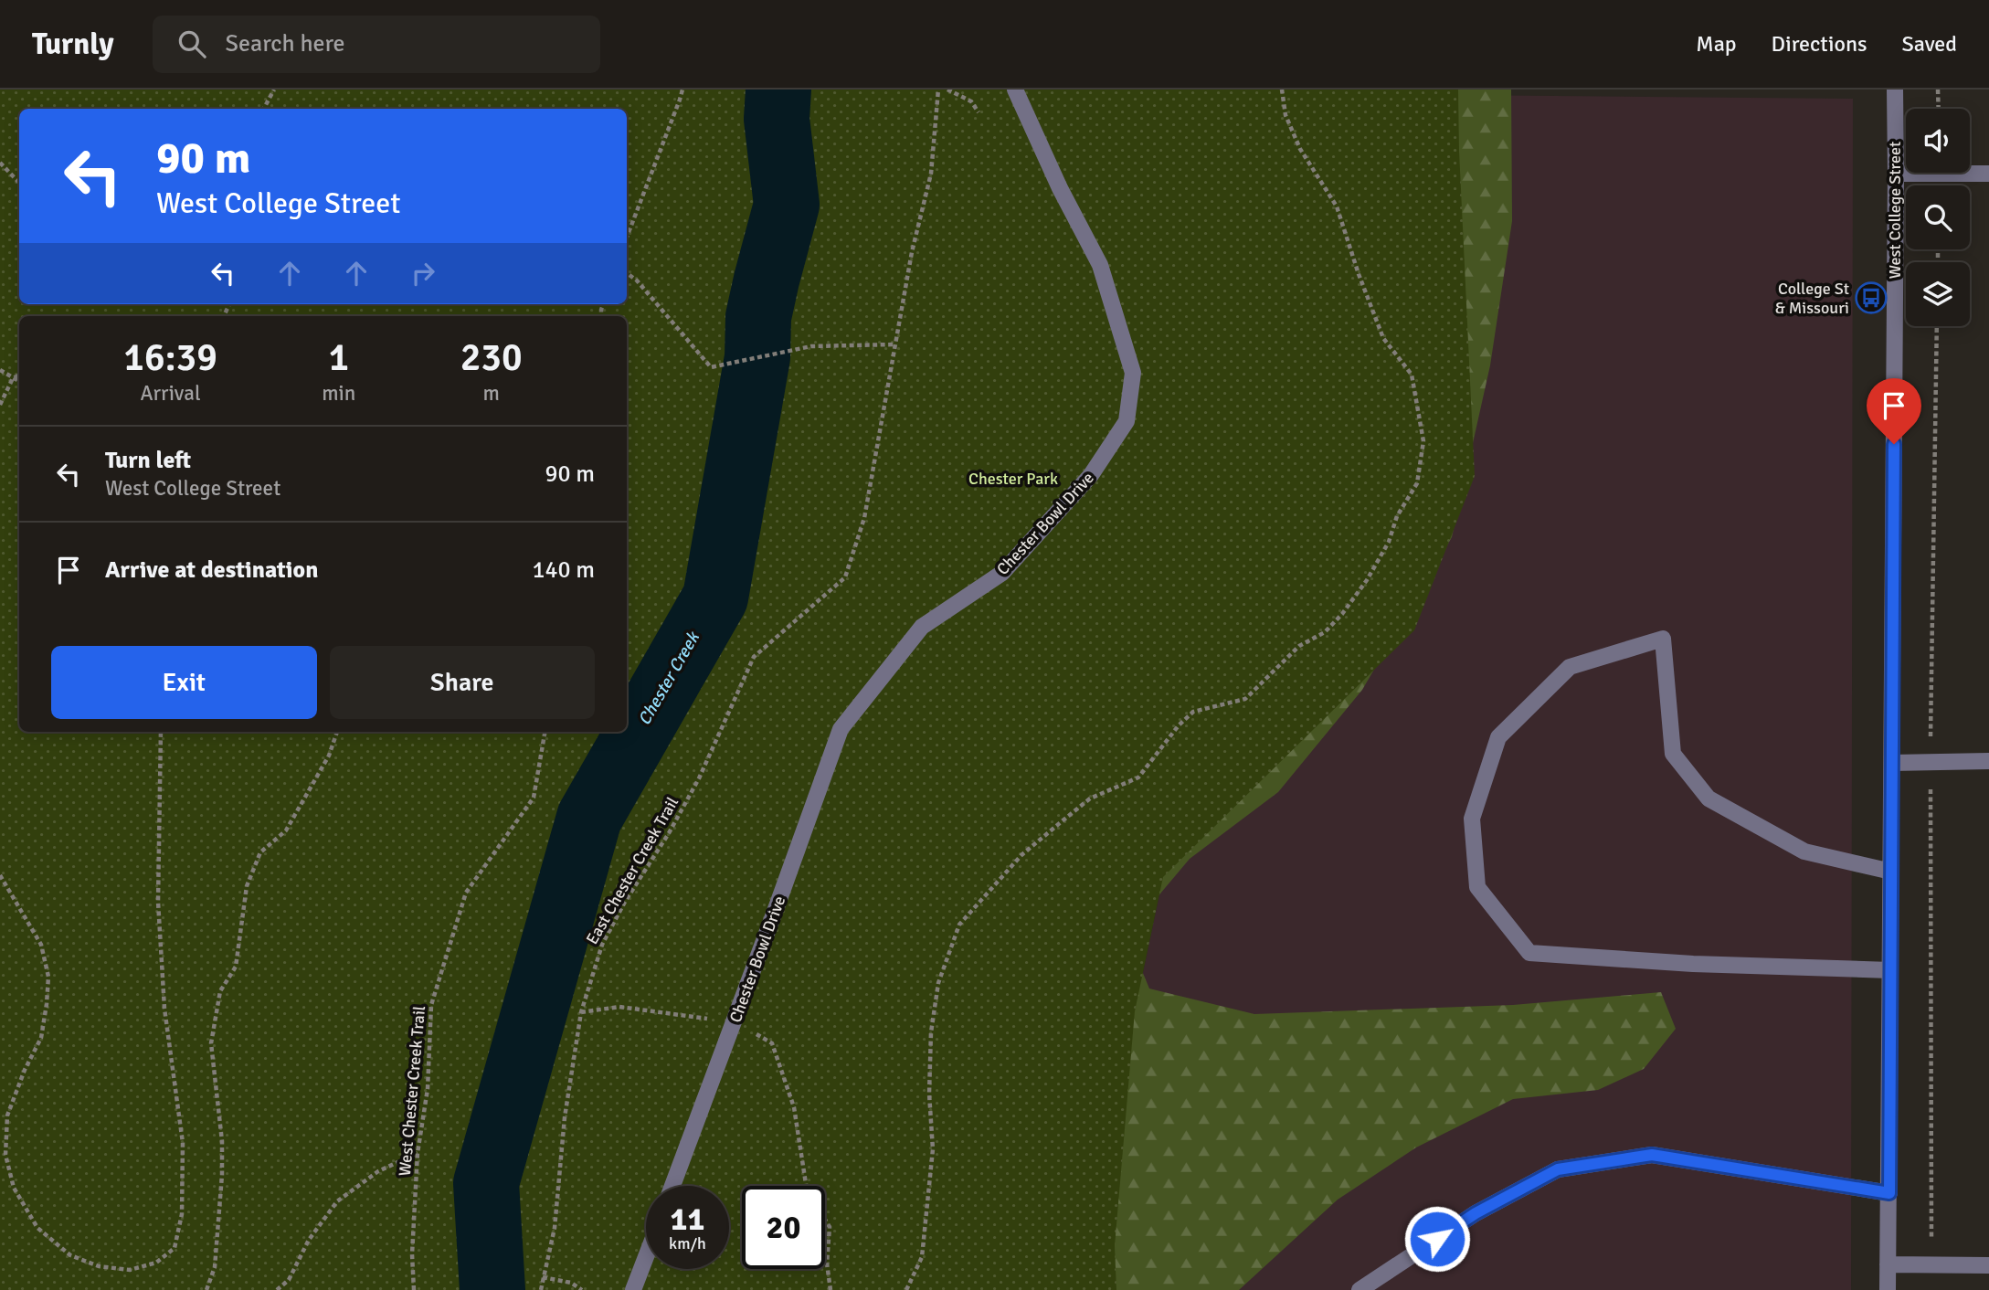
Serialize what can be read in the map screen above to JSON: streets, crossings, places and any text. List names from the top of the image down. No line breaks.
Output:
{"streets":{"street":["West College Street","Chester Bowl Drive"],"path":["East Chester Creek Trail","West Chester Creek Trail"]},"water":["Chester Creek"],"parks":["Chester Park"],"places":{"bus stop":["College St & Missouri"]},"page":{"header":"Turnly","search":"Search here","nav":["Map","Directions","Saved"],"turn":["90 m","West College Street"],"eta":["16:39","Arrival","1","min","230","m"],"list":[{"name":"Turn left","note":"West College Street","value":"90 m"},{"name":"Arrive at destination","value":"140 m"}],"buttons":["Exit","Share"],"speed":"11 km/h","limit":"20"}}
